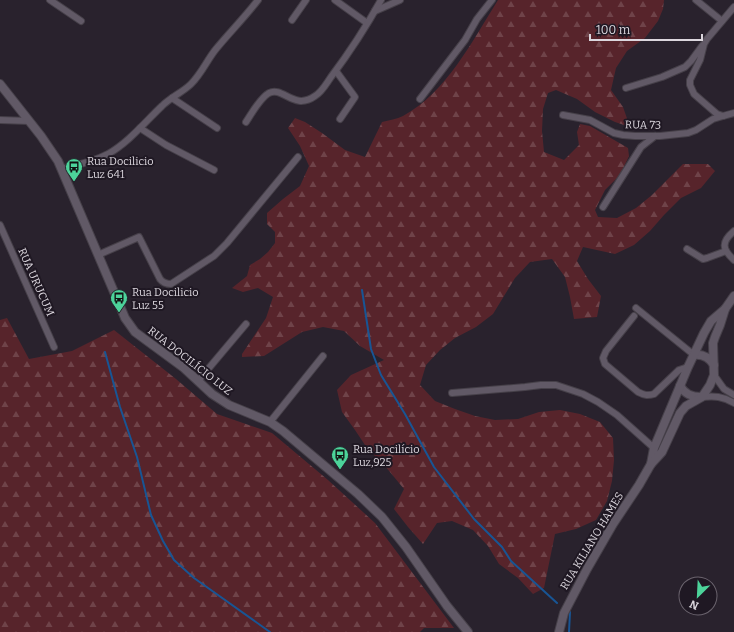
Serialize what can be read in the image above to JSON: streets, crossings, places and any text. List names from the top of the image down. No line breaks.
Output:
{"streets":{"main road":["RUA DOCILÍCIO LUZ","RUA KILIANO HAMES"],"street":["RUA 73","RUA URUCUM"]},"places":{"bus stop":["Rua Docilicio Luz 641","Rua Docilicio Luz 55","Rua Docilício Luz,925"]},"scale_bar":"100 m","north":"bottom left"}
